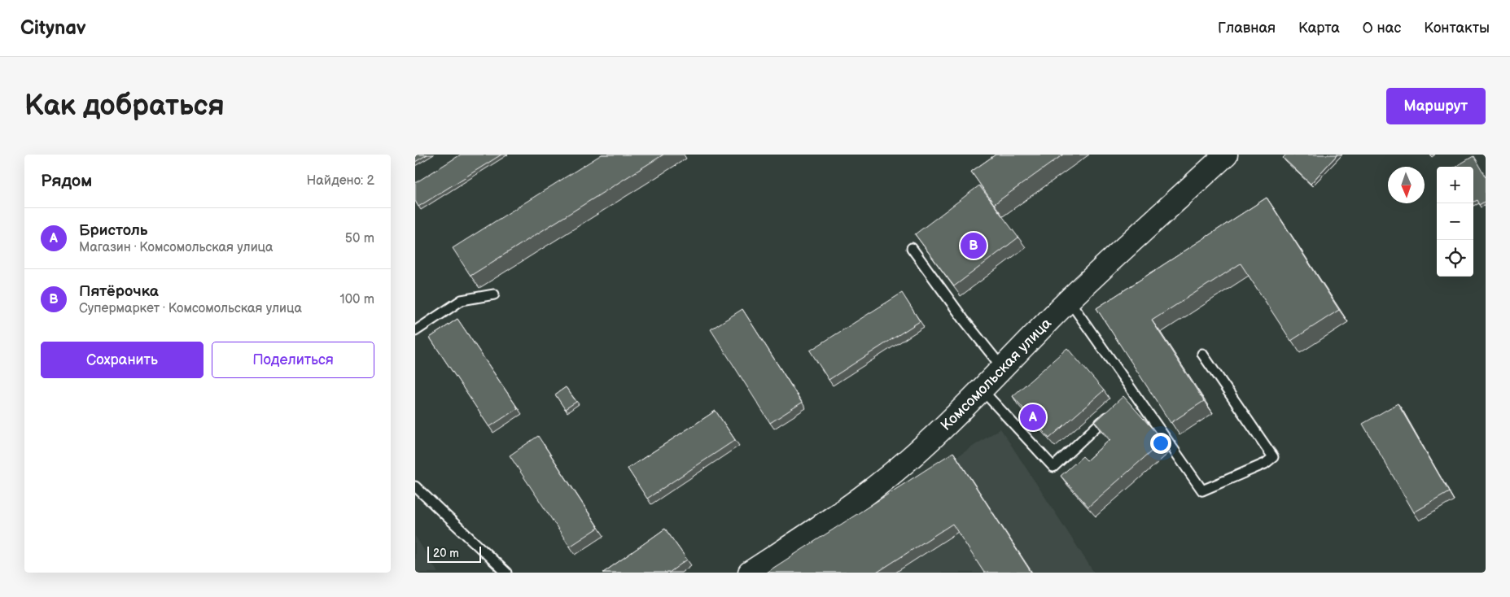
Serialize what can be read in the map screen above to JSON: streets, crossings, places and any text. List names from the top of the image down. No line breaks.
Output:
{"streets":{"street":["Комсомольская улица"]},"scale_bar":"20 m","north":"bottom","page":{"header":"Citynav","nav":["Главная","Карта","О нас","Контакты"],"buttons":["Маршрут",["Сохранить","Поделиться"]],"title":"Как добраться","heading":["Рядом","Найдено: 2"],"map_buttons":["+","−"],"list":[{"mark":"A","name":"Бристоль","note":"Магазин · Комсомольская улица","value":"50 m"},{"mark":"B","name":"Пятёрочка","note":"Супермаркет · Комсомольская улица","value":"100 m"}],"pins":["B","A"],"scale":"20 m"}}
